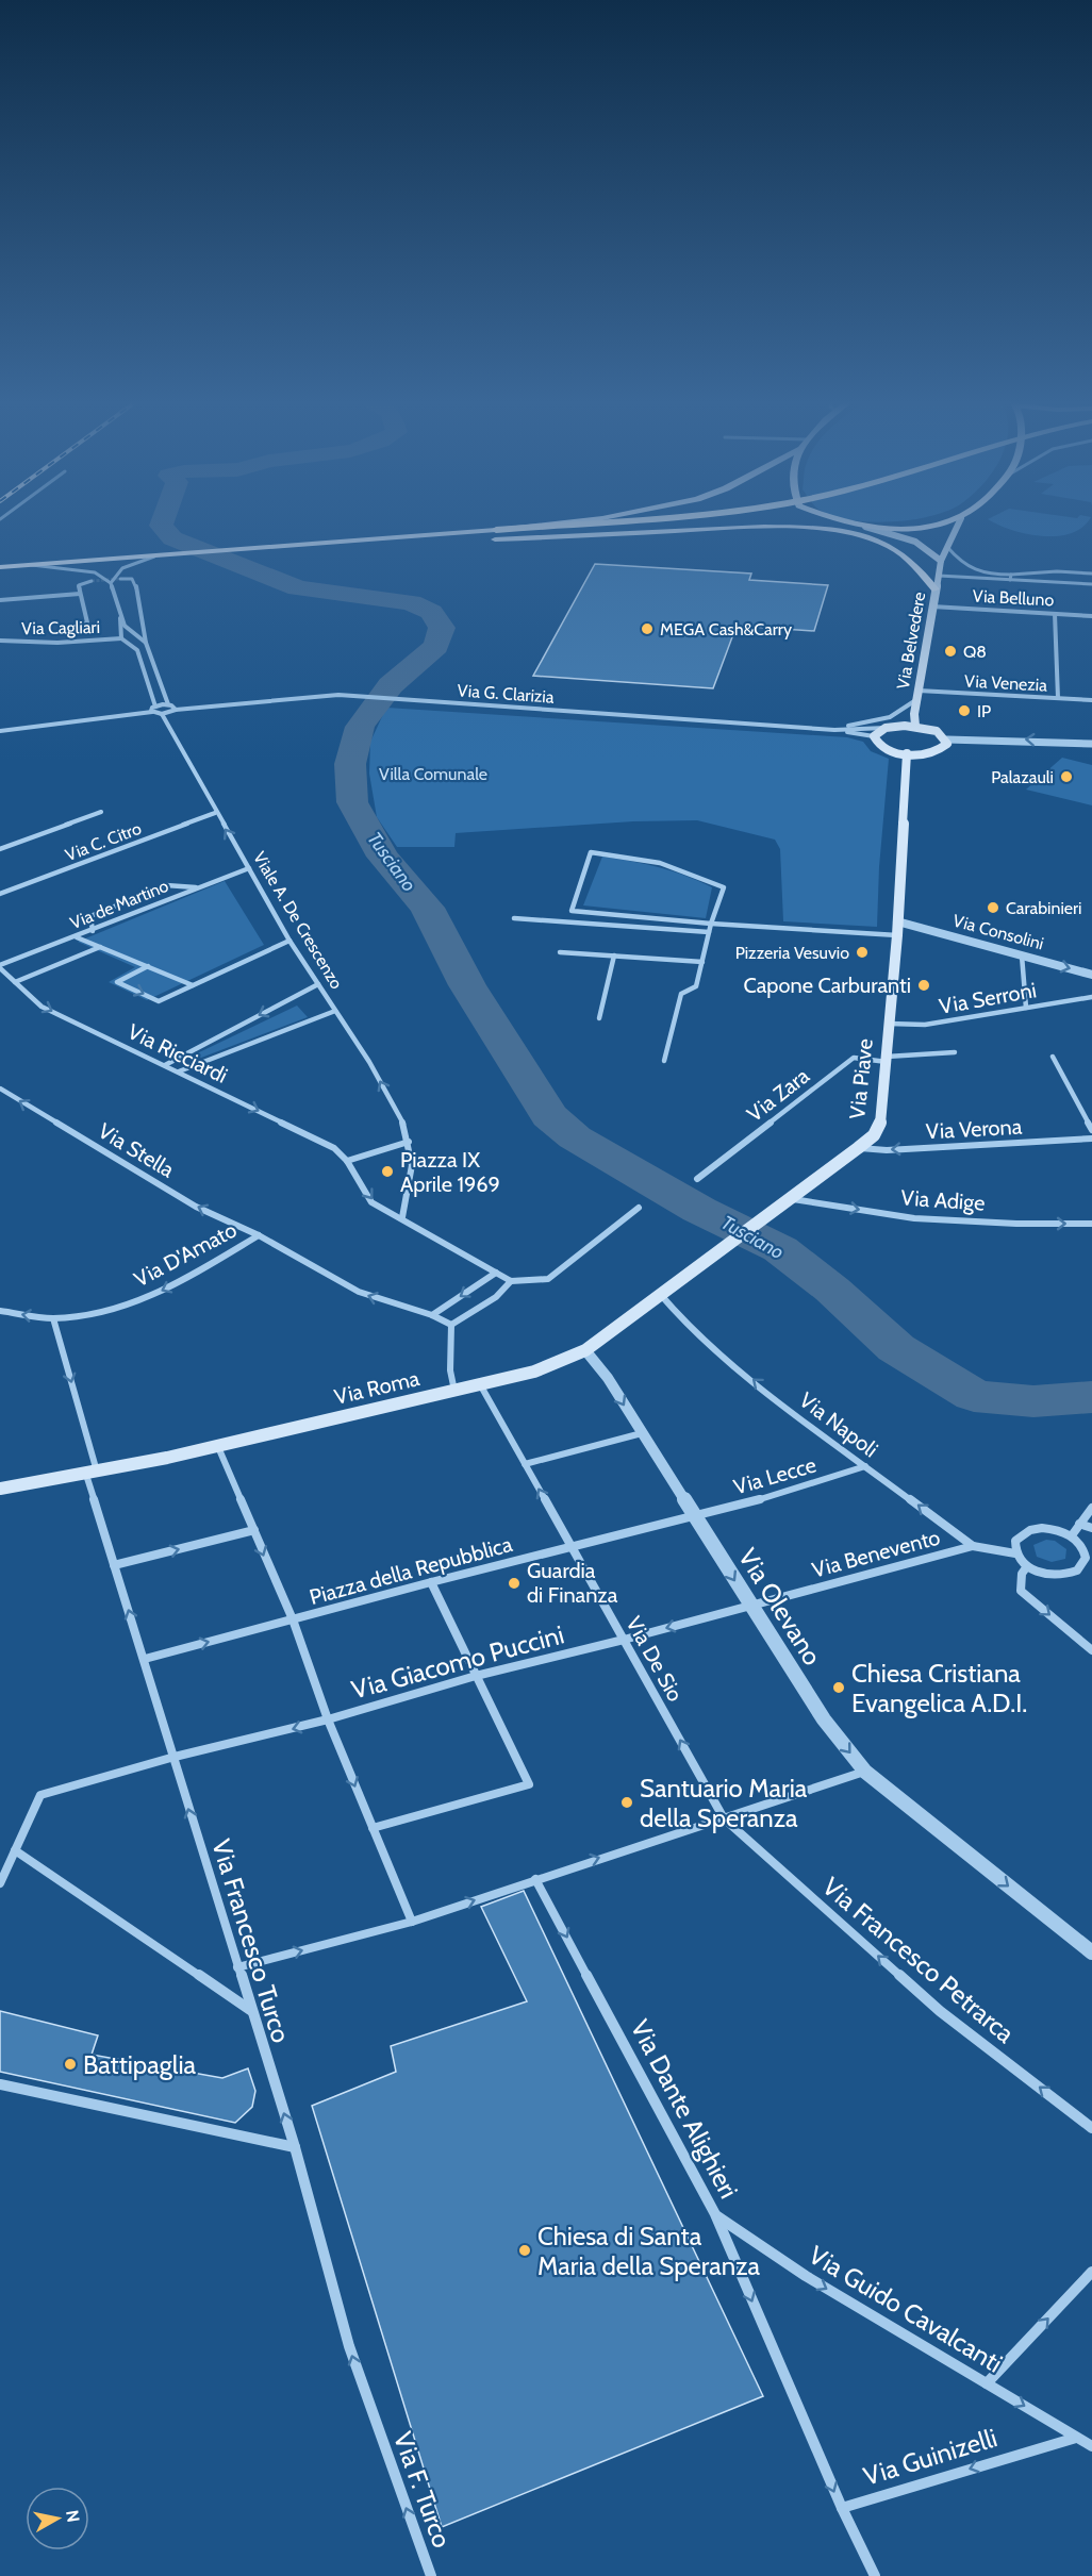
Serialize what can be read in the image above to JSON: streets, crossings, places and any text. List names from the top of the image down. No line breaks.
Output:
{"streets":{"main road":["Via Belvedere","Via Piave","Via Roma"],"street":["Via Belluno","Via Cagliari","Via Venezia","Via G. Clarizia","Via C. Citro","Via de Martino","Viale A. De Crescenzo","Via Consolini","Via Serroni","Via Ricciardi","Via Zara","Via Verona","Via Stella","Via Adige","Via D'Amato","Via Napoli","Via Lecce","Via Benevento","Piazza della Repubblica","Via Olevano","Via De Sio","Via Giacomo Puccini","Via Francesco Turco","Via Francesco Petrarca","Via Dante Alighieri","Via Guido Cavalcanti","Via Guinizelli","Via F. Turco"]},"crossings":[["Via Belluno","Via Belvedere"],["Via Belvedere","Via Venezia"],["Via G. Clarizia","Viale A. De Crescenzo"],["Via C. Citro","Viale A. De Crescenzo"],["Via de Martino","Viale A. De Crescenzo"],["Via de Martino","Via Ricciardi"],["Via Consolini","Via Piave"],["Via Serroni","Via Piave"],["Via Piave","Via Zara"],["Via Piave","Via Verona"],["Via Piave","Via Adige"],["Via Piave","Via Roma"],["Via Stella","Via D'Amato"],["Via D'Amato","Via Francesco Turco"],["Via Roma","Via Napoli"],["Via Roma","Piazza della Repubblica"],["Via Roma","Via Olevano"],["Via Roma","Via De Sio"],["Via Roma","Via Francesco Turco"],["Via Napoli","Via Lecce"],["Via Napoli","Via Benevento"],["Via Lecce","Piazza della Repubblica"],["Via Lecce","Via Olevano"],["Via Lecce","Via De Sio"],["Via Benevento","Via Olevano"],["Via Benevento","Via Giacomo Puccini"],["Piazza della Repubblica","Via De Sio"],["Via Olevano","Via Giacomo Puccini"],["Via De Sio","Via Giacomo Puccini"],["Via De Sio","Via Francesco Petrarca"],["Via Giacomo Puccini","Via Francesco Turco"],["Via Francesco Turco","Via F. Turco"],["Via Dante Alighieri","Via Guido Cavalcanti"],["Via Dante Alighieri","Via Guinizelli"],["Via Guido Cavalcanti","Via Guinizelli"]],"one_way":["Viale A. De Crescenzo","Via Consolini","Via Ricciardi","Via Verona","Via Stella","Via Adige","Via D'Amato","Via Napoli","Via Olevano","Via De Sio","Via Francesco Petrarca","Via Dante Alighieri","Via Guido Cavalcanti","Via Guinizelli","Via F. Turco"],"water":["Tusciano"],"parks":["Villa Comunale"],"places":["MEGA Cash&Carry","Q8","IP","Palazauli","Carabinieri","Pizzeria Vesuvio","Capone Carburanti","Piazza IX Aprile 1969","Guardia di Finanza","Chiesa Cristiana Evangelica A.D.I.","Santuario Maria della Speranza","Battipaglia","Chiesa di Santa Maria della Speranza"],"north":"right"}
